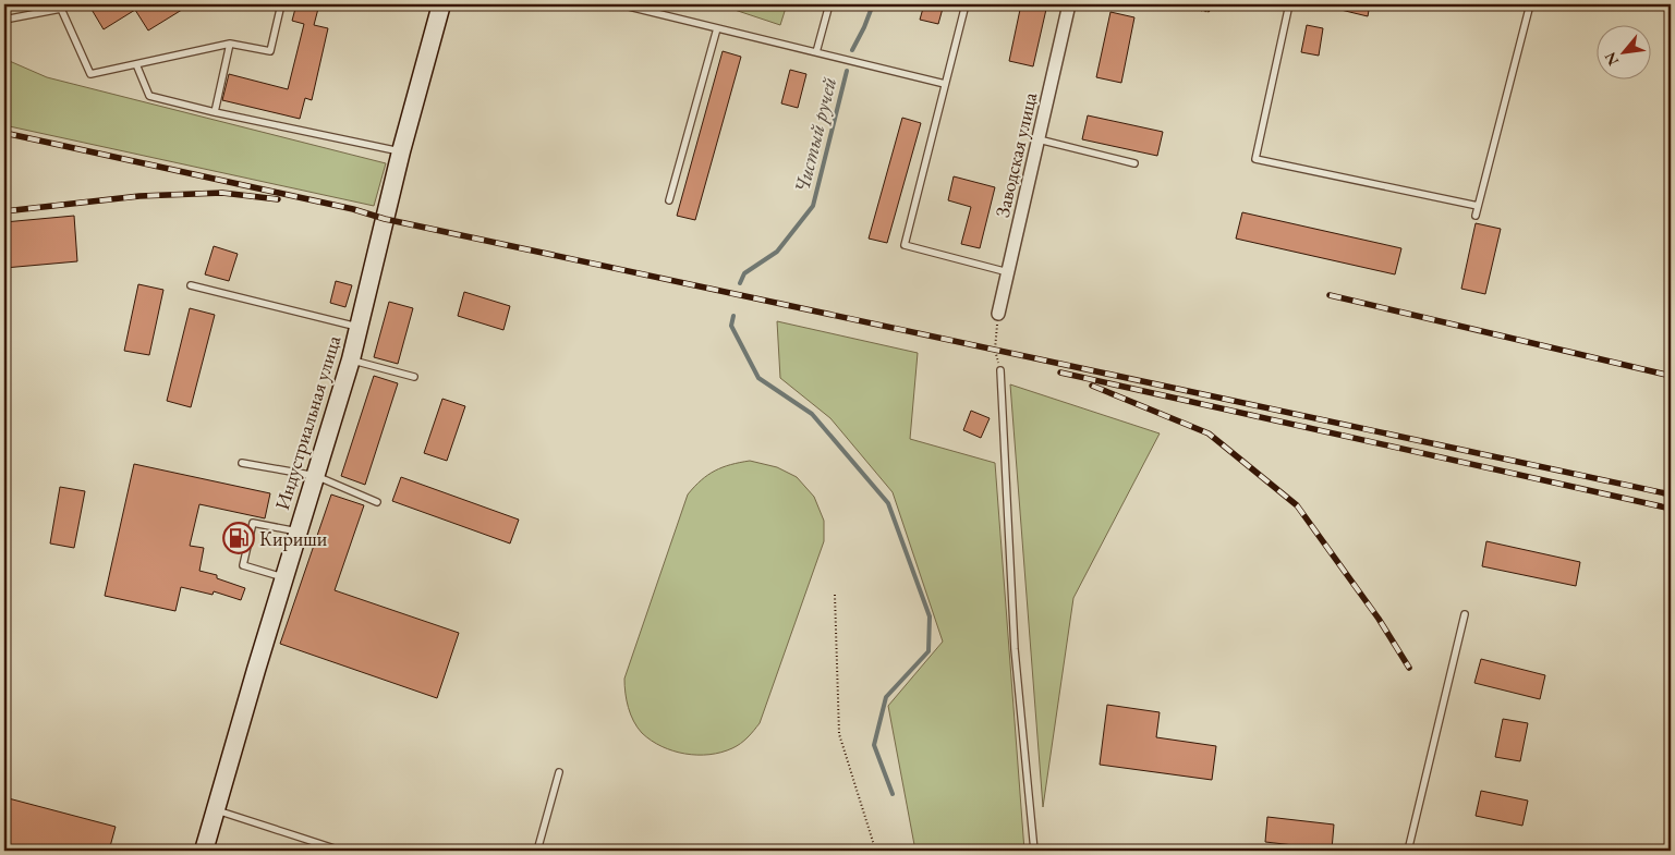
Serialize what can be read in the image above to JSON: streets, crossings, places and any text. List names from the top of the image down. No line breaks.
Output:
{"streets":{"main road":["Индустриальная улица"],"street":["Заводская улица"]},"water":["Чистый ручей"],"places":{"fuel station":["Кириши"]},"north":"bottom left"}
